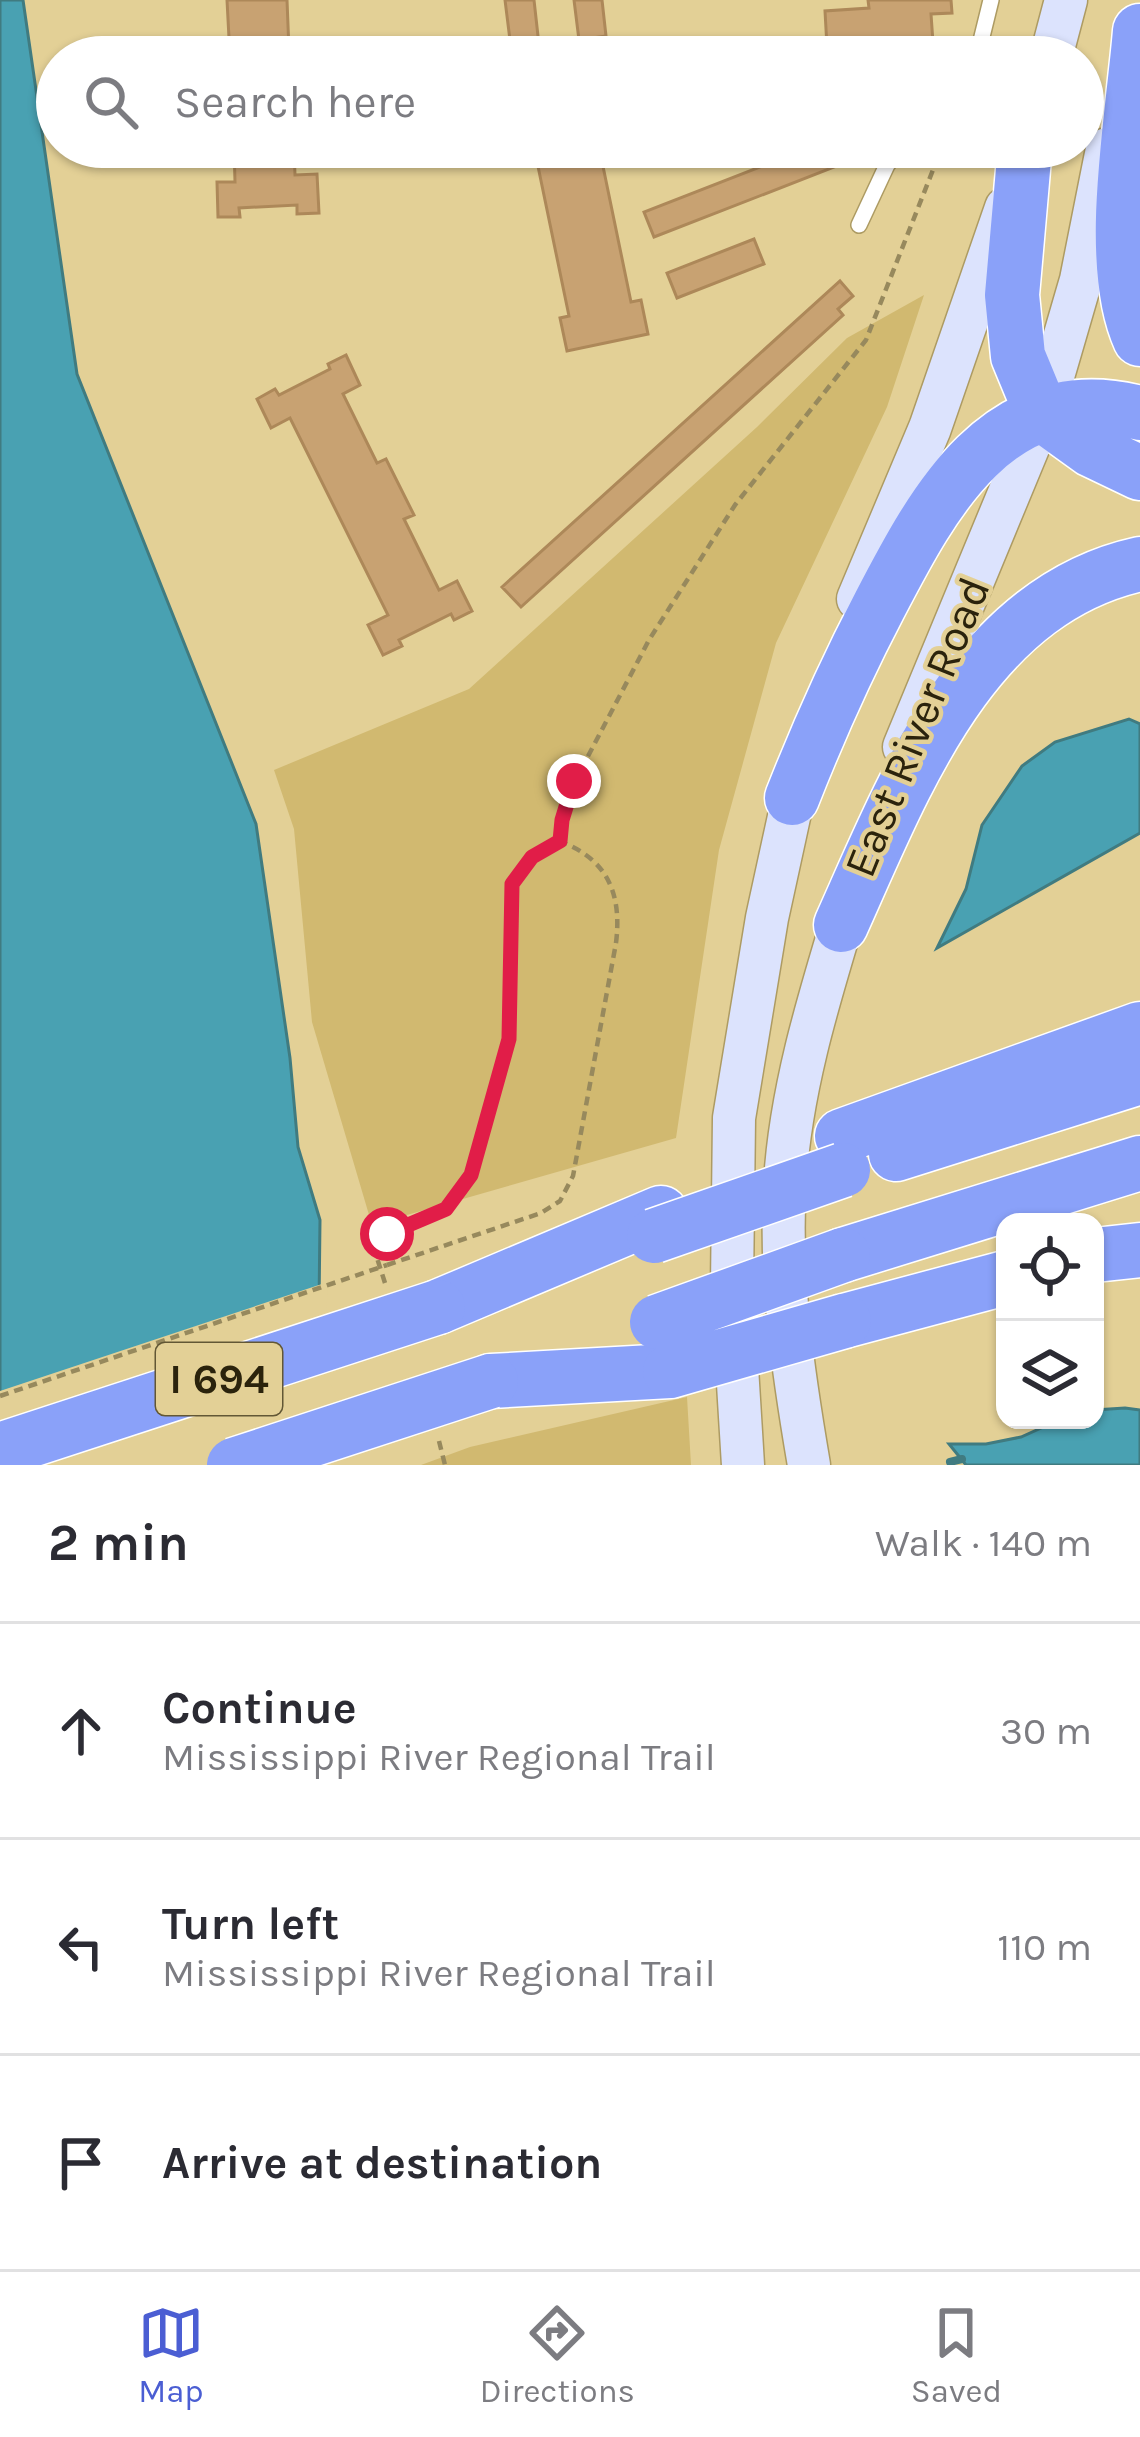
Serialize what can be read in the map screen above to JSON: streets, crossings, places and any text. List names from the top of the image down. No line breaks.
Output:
{"streets":{"highway":["I 694"],"main road":["East River Road"]},"page":{"search":"Search here","heading":["2 min","Walk · 140 m"],"list":[["Continue","Mississippi River Regional Trail","30 m"],["Turn left","Mississippi River Regional Trail","110 m"],"Arrive at destination"],"nav":["Map","Directions","Saved"]}}
